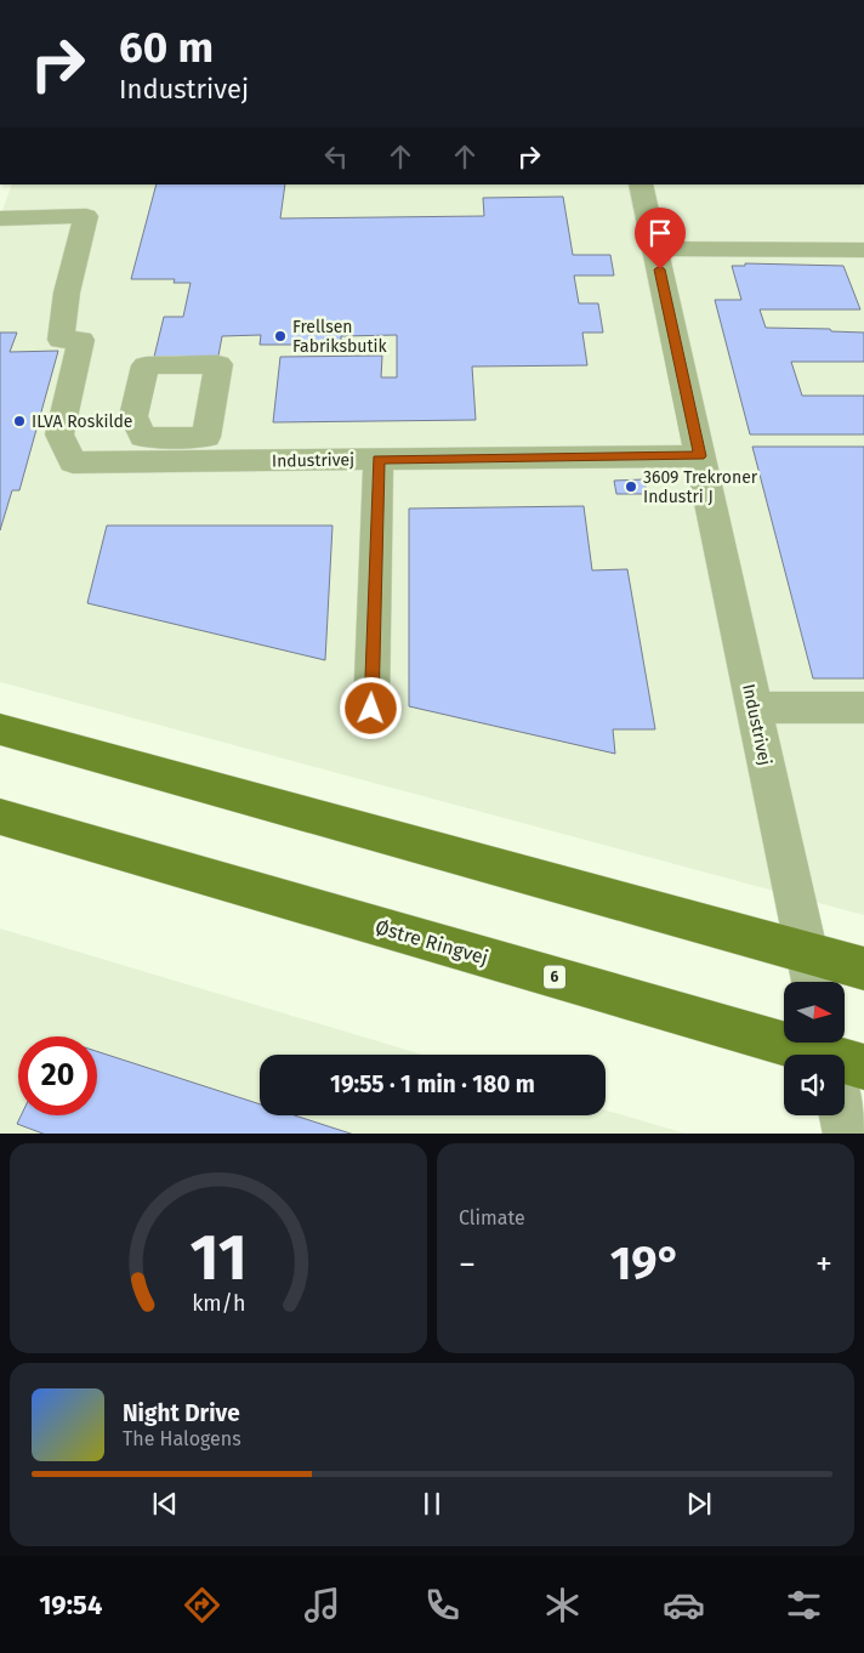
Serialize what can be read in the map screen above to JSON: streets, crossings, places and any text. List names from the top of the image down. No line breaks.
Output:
{"streets":{"main road":["Østre Ringvej","6"],"street":["Industrivej"]},"places":["Frellsen Fabriksbutik","ILVA Roskilde","3609 Trekroner Industri J"],"north":"right","page":{"turn":["60 m","Industrivej"],"limit":"20","trip":"19:55 · 1 min · 180 m","tile":"Climate","heat":["−","19°","+"],"song":["Night Drive","The Halogens"],"tabs":"19:54","gauge":["11","km/h"]}}
